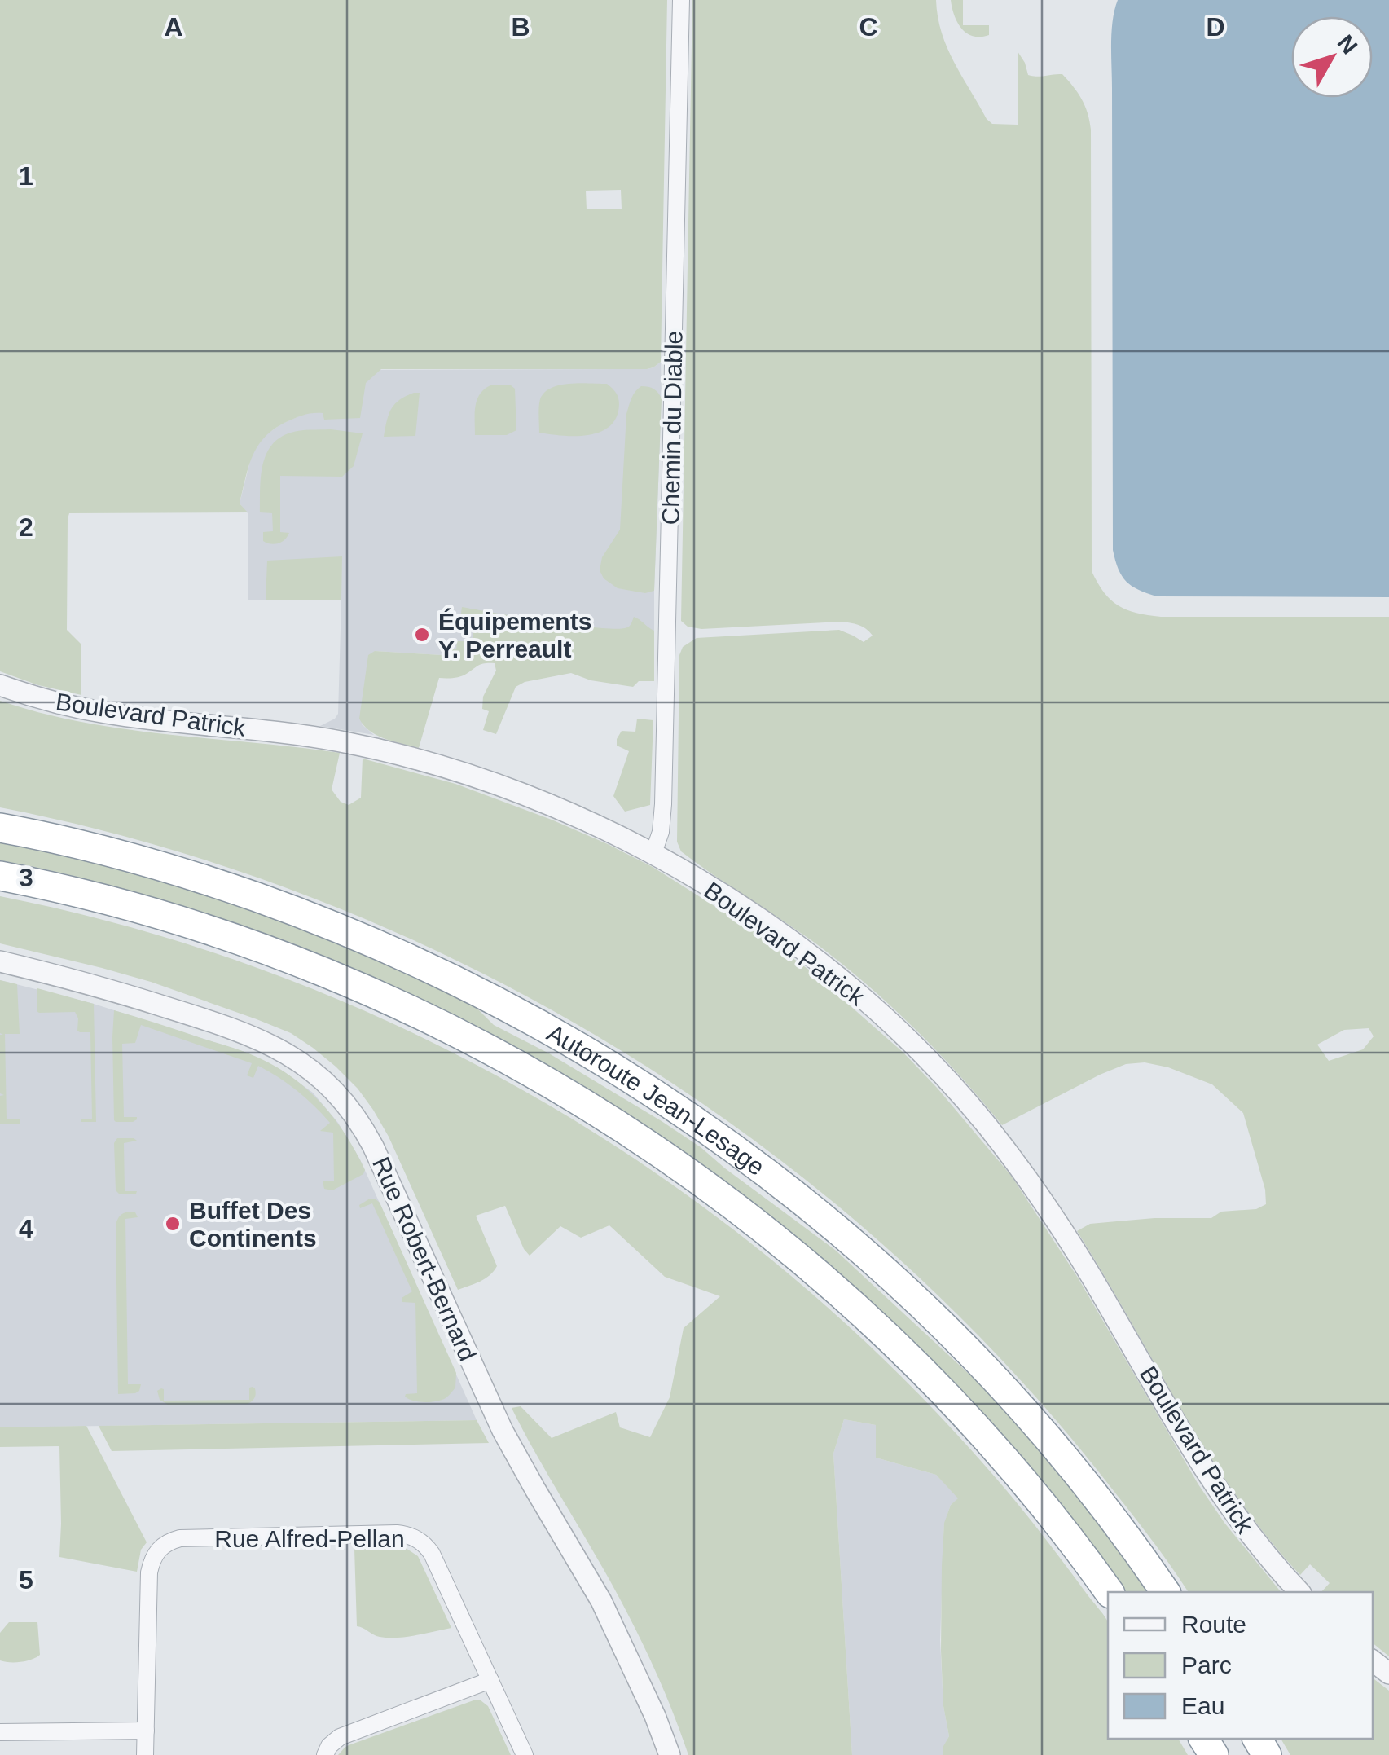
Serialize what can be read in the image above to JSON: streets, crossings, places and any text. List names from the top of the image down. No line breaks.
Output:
{"streets":{"highway":["Autoroute Jean-Lesage"],"street":["Chemin du Diable","Boulevard Patrick","Rue Robert-Bernard","Rue Alfred-Pellan"]},"crossings":[["Chemin du Diable","Boulevard Patrick"]],"places":["Équipements Y. Perreault","Buffet Des Continents"],"legend":["Route","Parc","Eau"],"north":"top right","grid":{"columns":["A","B","C","D"],"rows":["1","2","3","4","5"]}}
